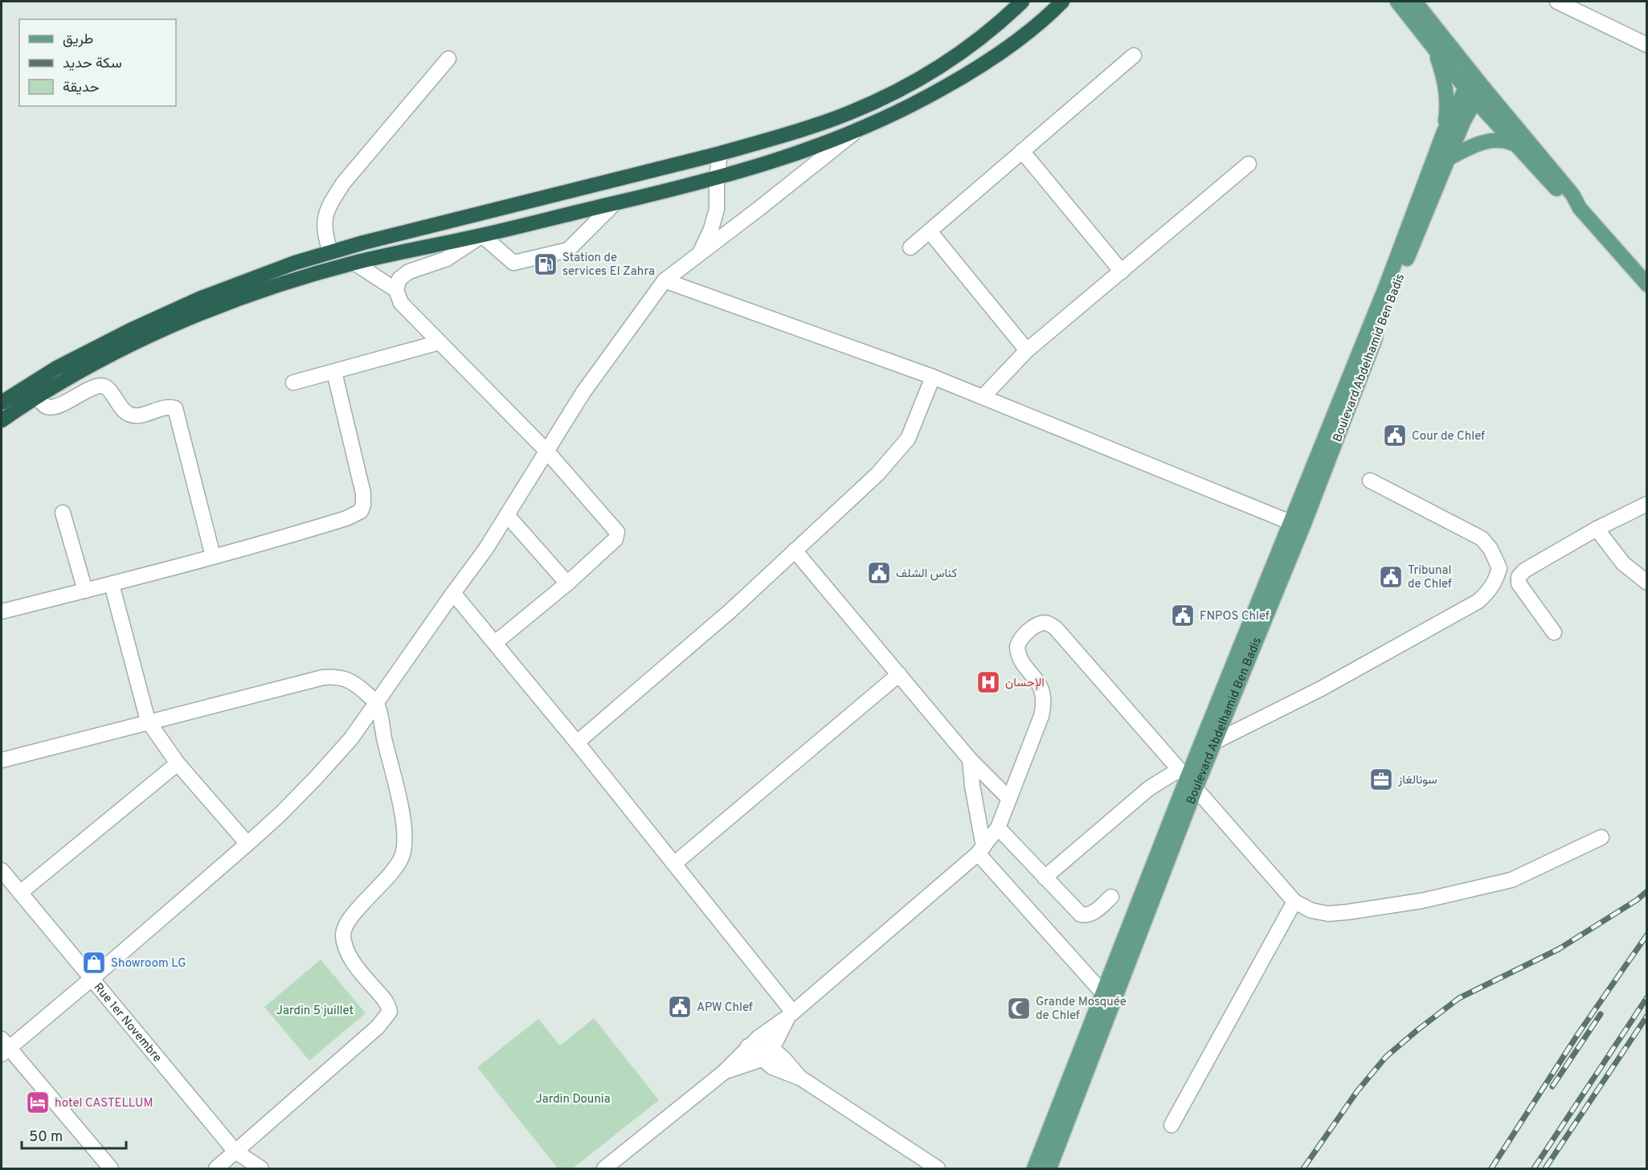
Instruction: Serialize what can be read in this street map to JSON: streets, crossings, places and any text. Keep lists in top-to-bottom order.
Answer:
{
  "streets": {
    "main road": ["Boulevard Abdelhamid Ben Badis"],
    "street": ["Rue 1er Novembre"]
  },
  "parks": ["Jardin 5 juillet", "Jardin Dounia"],
  "places": {
    "fuel station": ["Station de services El Zahra"],
    "public building": [
      "Cour de Chlef",
      "كناس الشلف",
      "Tribunal de Chlef",
      "FNPOS Chlef",
      "APW Chlef"
    ],
    "hospital": ["الإحسان"],
    "office": ["سونالغاز"],
    "shop": ["Showroom LG"],
    "mosque": ["Grande Mosquée de Chlef"],
    "hotel": ["hotel CASTELLUM"]
  },
  "legend": ["طريق", "سكة حديد", "حديقة"],
  "scale_bar": "50 m"
}
